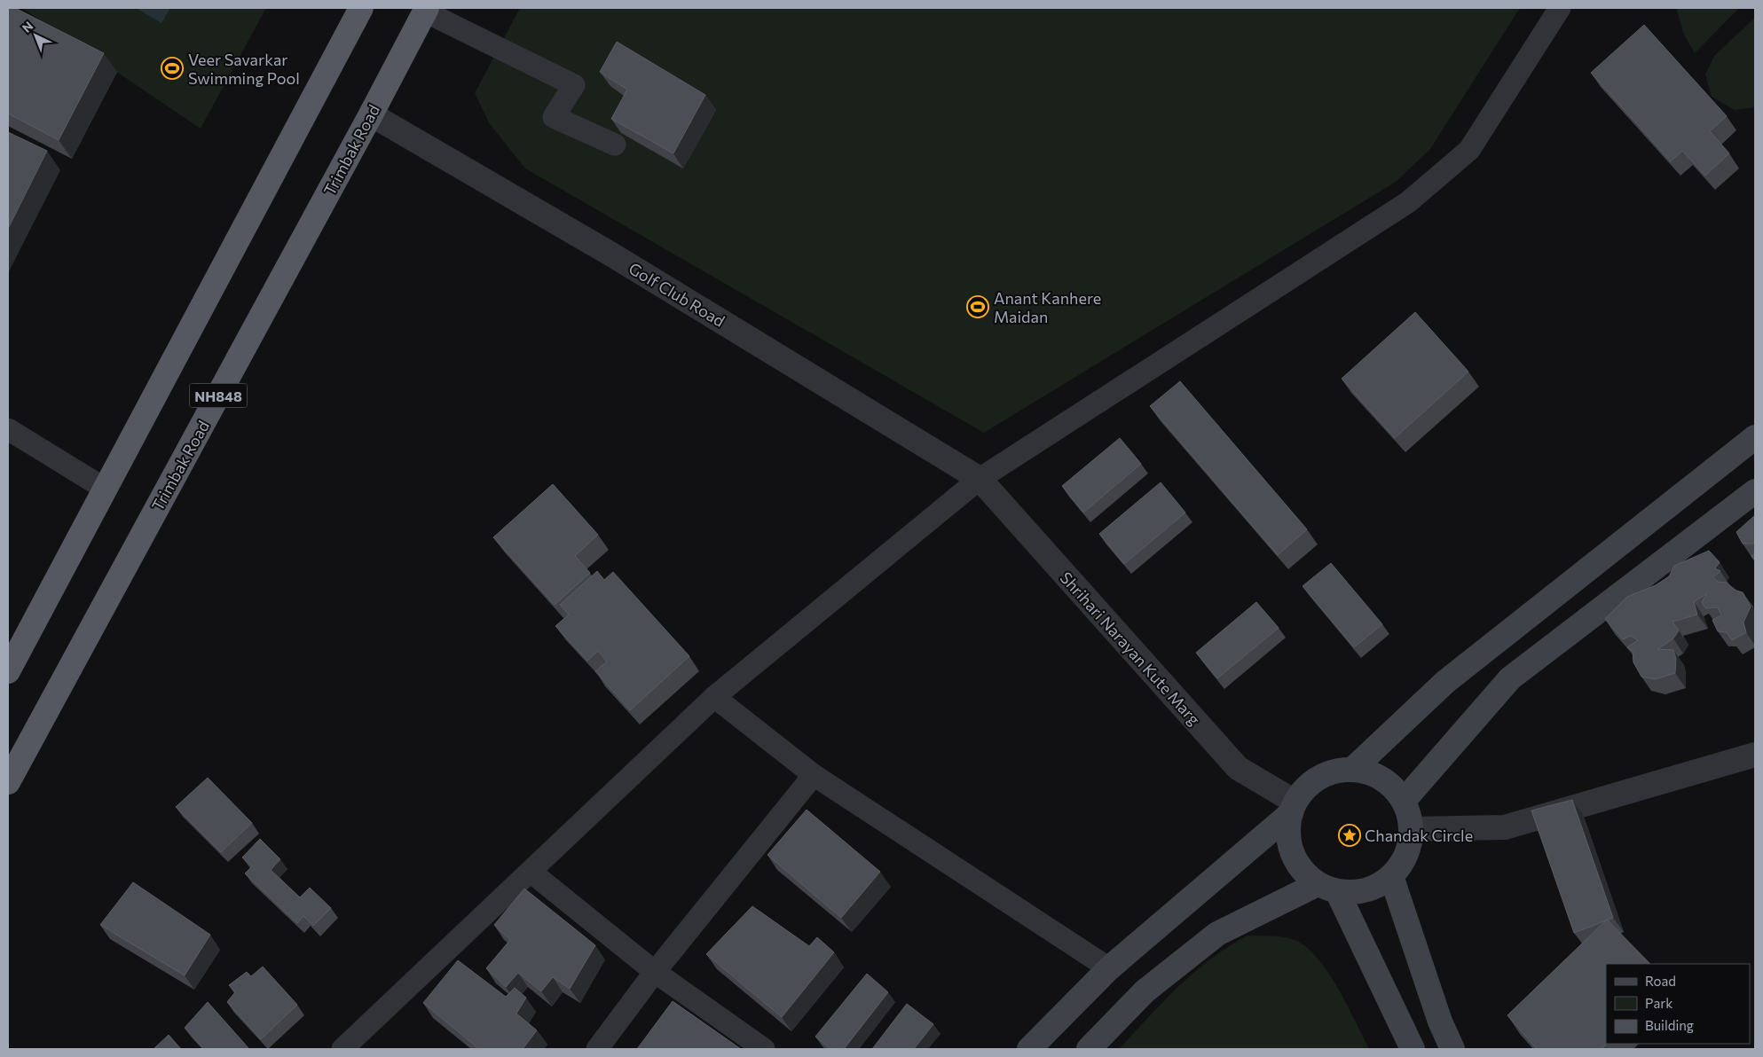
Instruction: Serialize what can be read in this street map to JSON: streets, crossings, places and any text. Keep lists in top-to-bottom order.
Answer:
{
  "streets": {
    "highway": ["Trimbak Road", "NH848"],
    "street": ["Golf Club Road", "Shrihari Narayan Kute Marg"]
  },
  "crossings": [
    ["Trimbak Road", "Golf Club Road"],
    ["Golf Club Road", "Shrihari Narayan Kute Marg"]
  ],
  "places": {
    "sports": ["Veer Savarkar Swimming Pool", "Anant Kanhere Maidan"],
    "place": ["Chandak Circle"]
  },
  "legend": ["Road", "Park", "Building"],
  "north": "top left"
}
